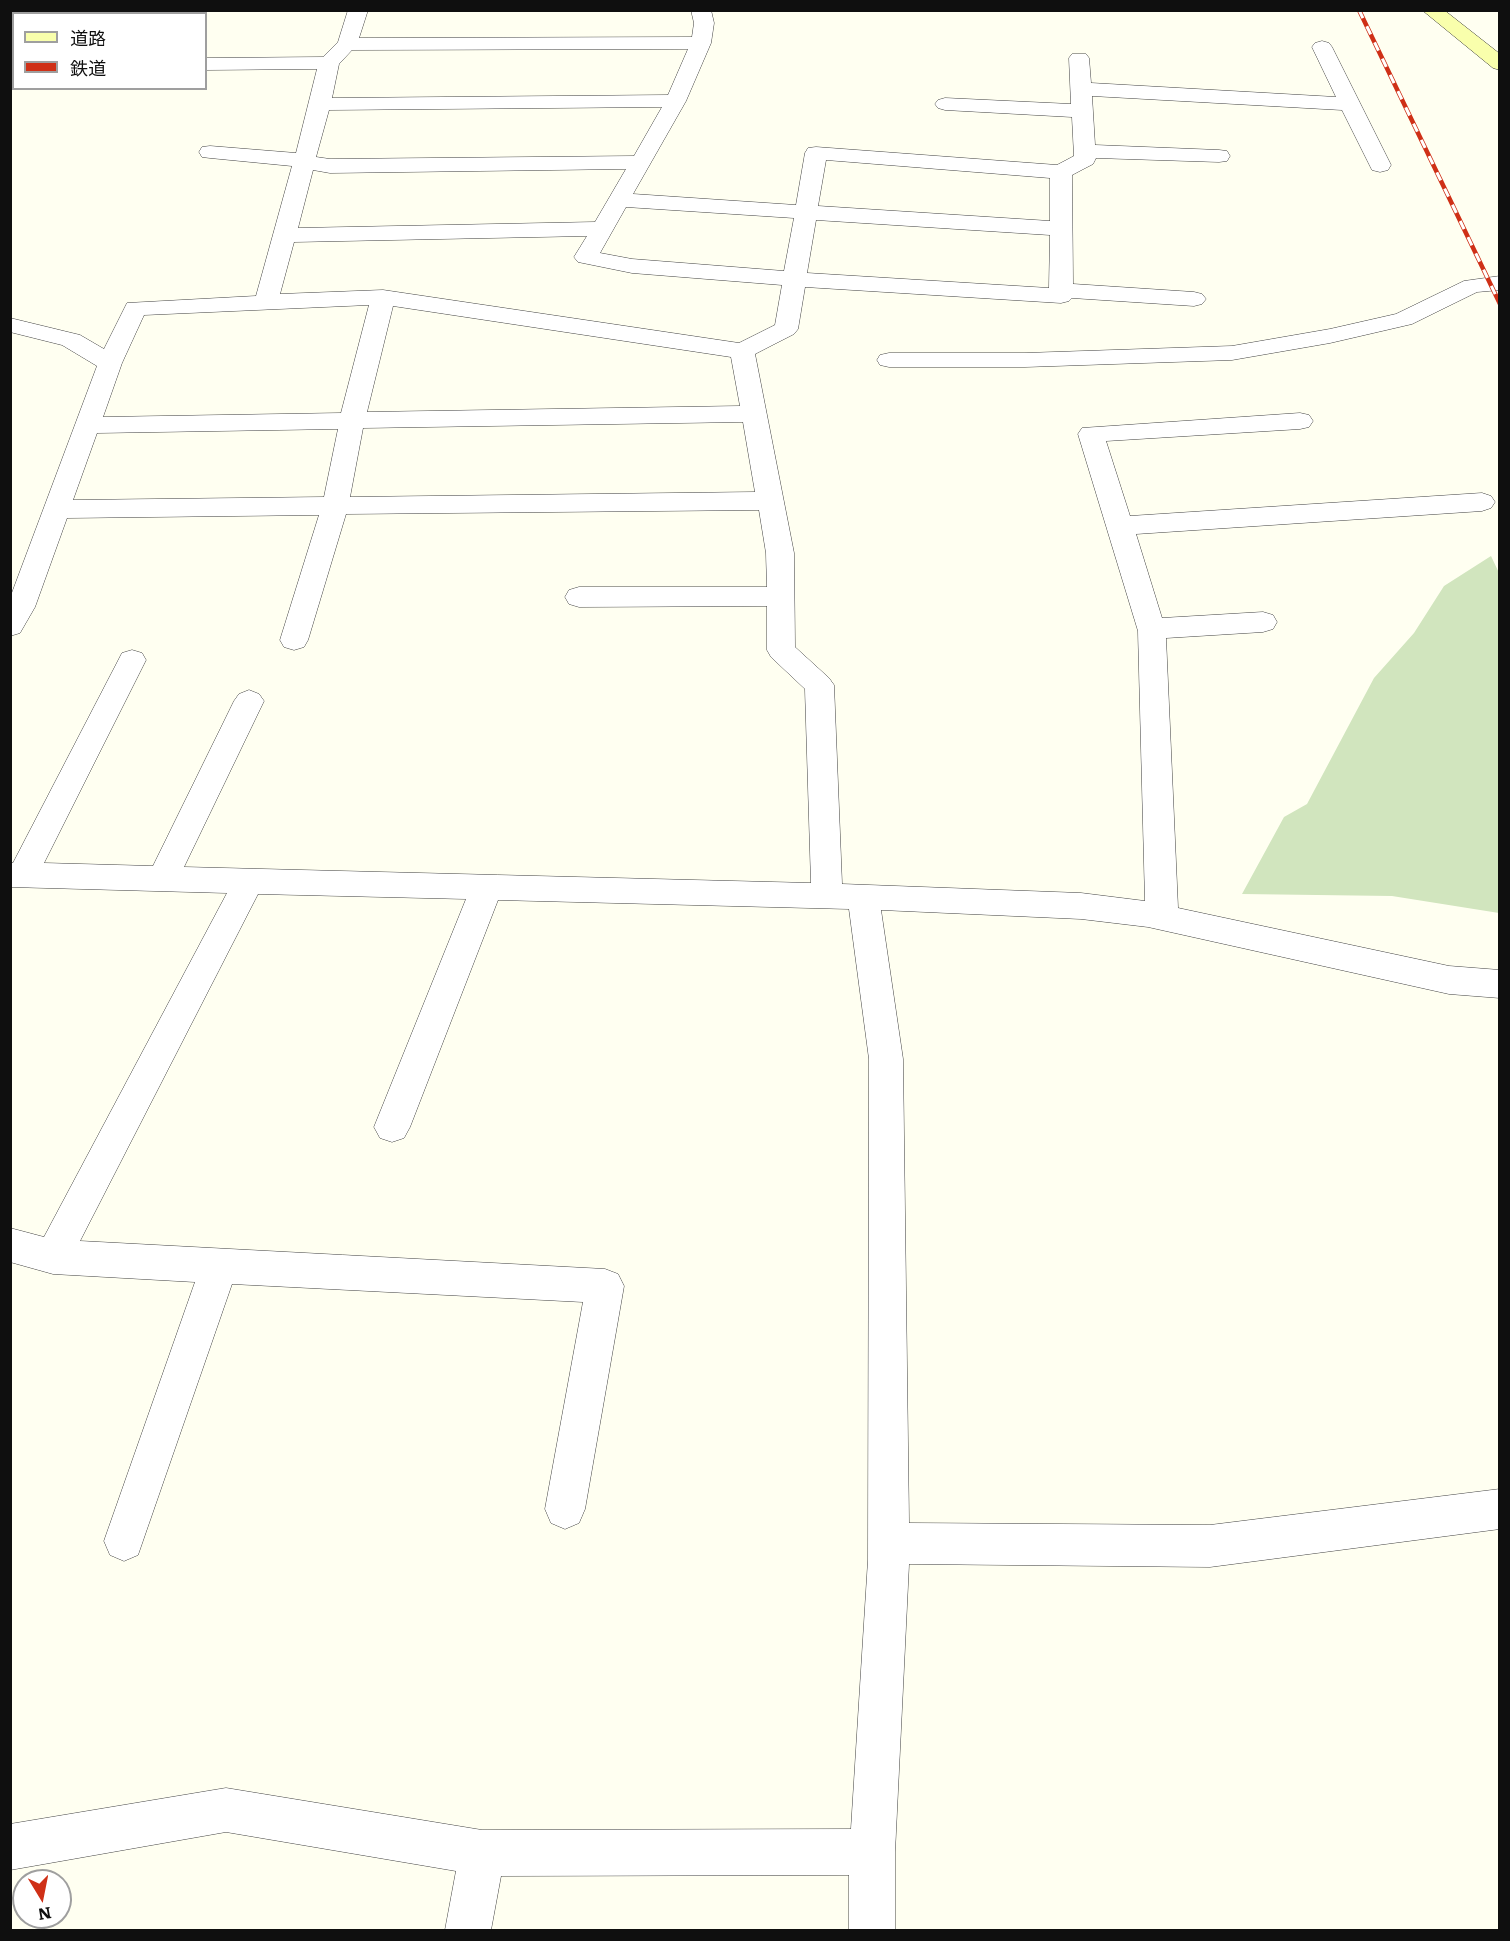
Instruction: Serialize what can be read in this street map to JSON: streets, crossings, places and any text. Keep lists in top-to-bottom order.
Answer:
{
  "legend": ["道路", "鉄道"],
  "north": "bottom"
}
